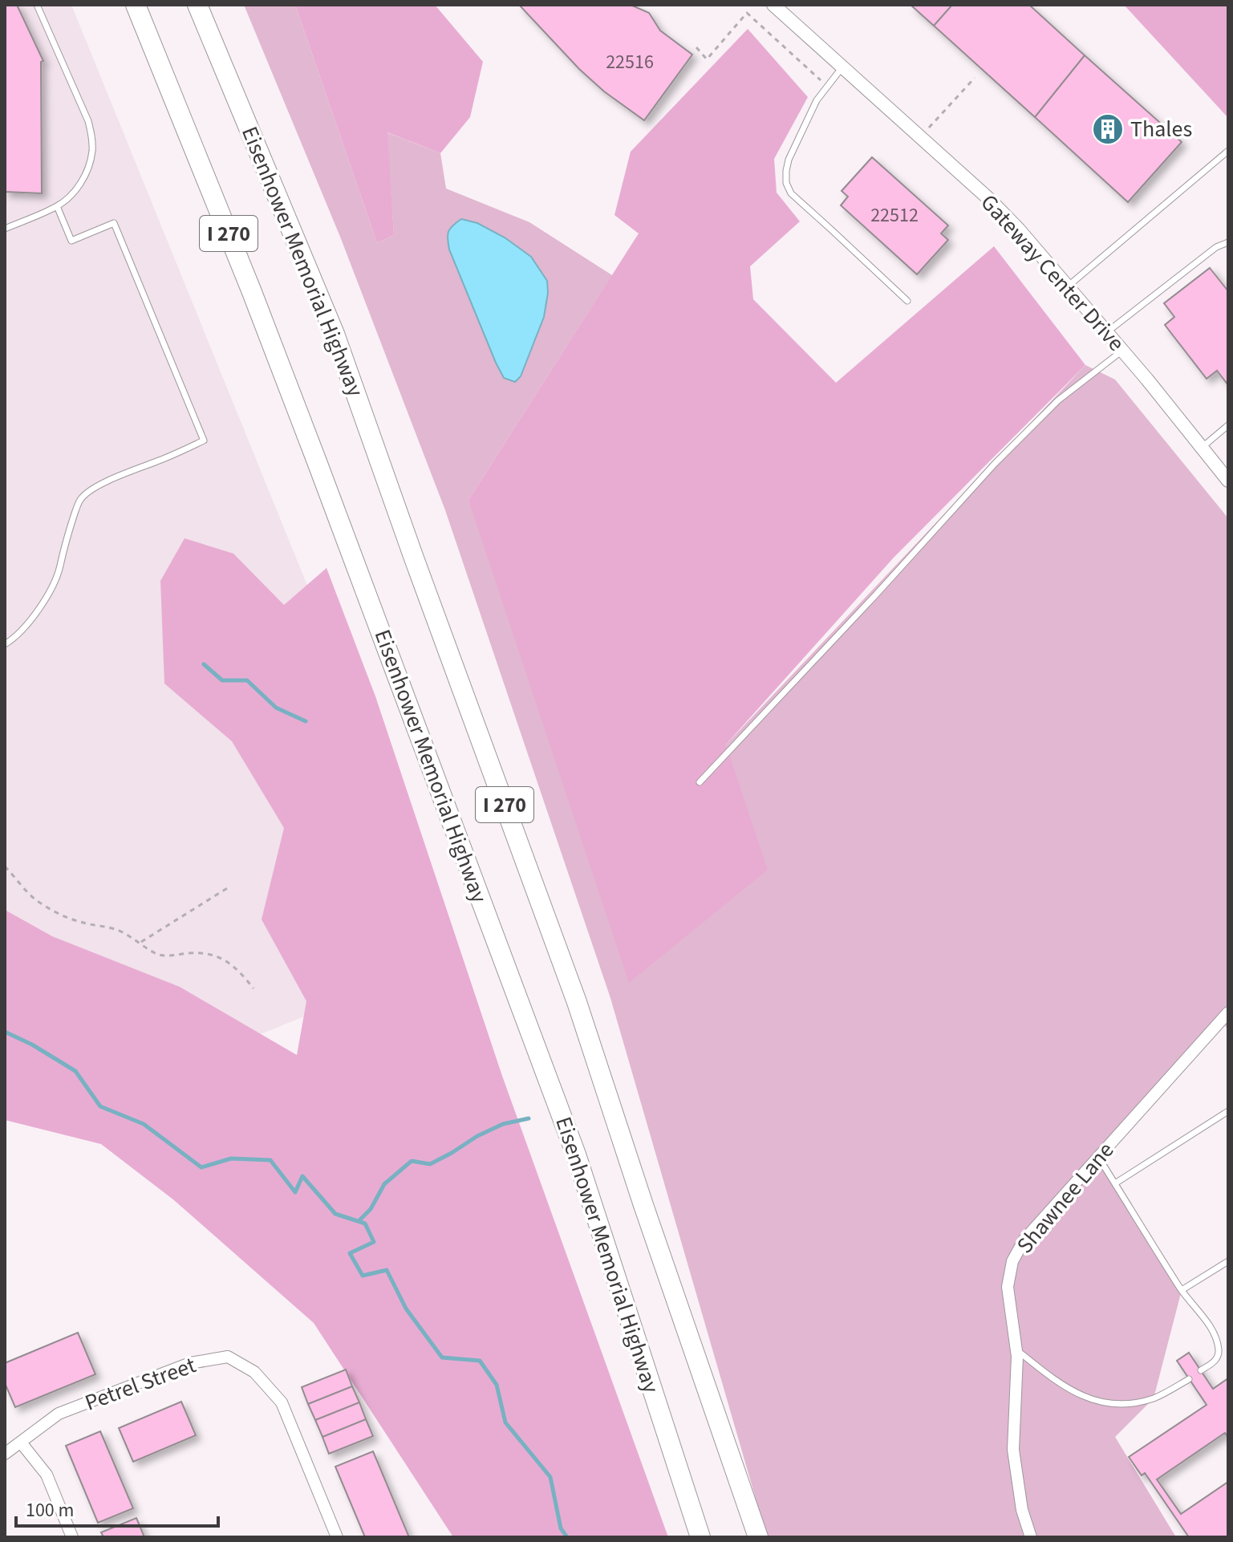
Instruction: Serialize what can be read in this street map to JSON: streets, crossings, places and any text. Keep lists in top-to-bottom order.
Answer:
{
  "streets": {
    "highway": ["I 270", "Eisenhower Memorial Highway"],
    "street": ["Gateway Center Drive", "Shawnee Lane", "Petrel Street"]
  },
  "places": {
    "building": ["Thales"]
  },
  "house_numbers": ["22516", "22512"],
  "scale_bar": "100 m"
}
